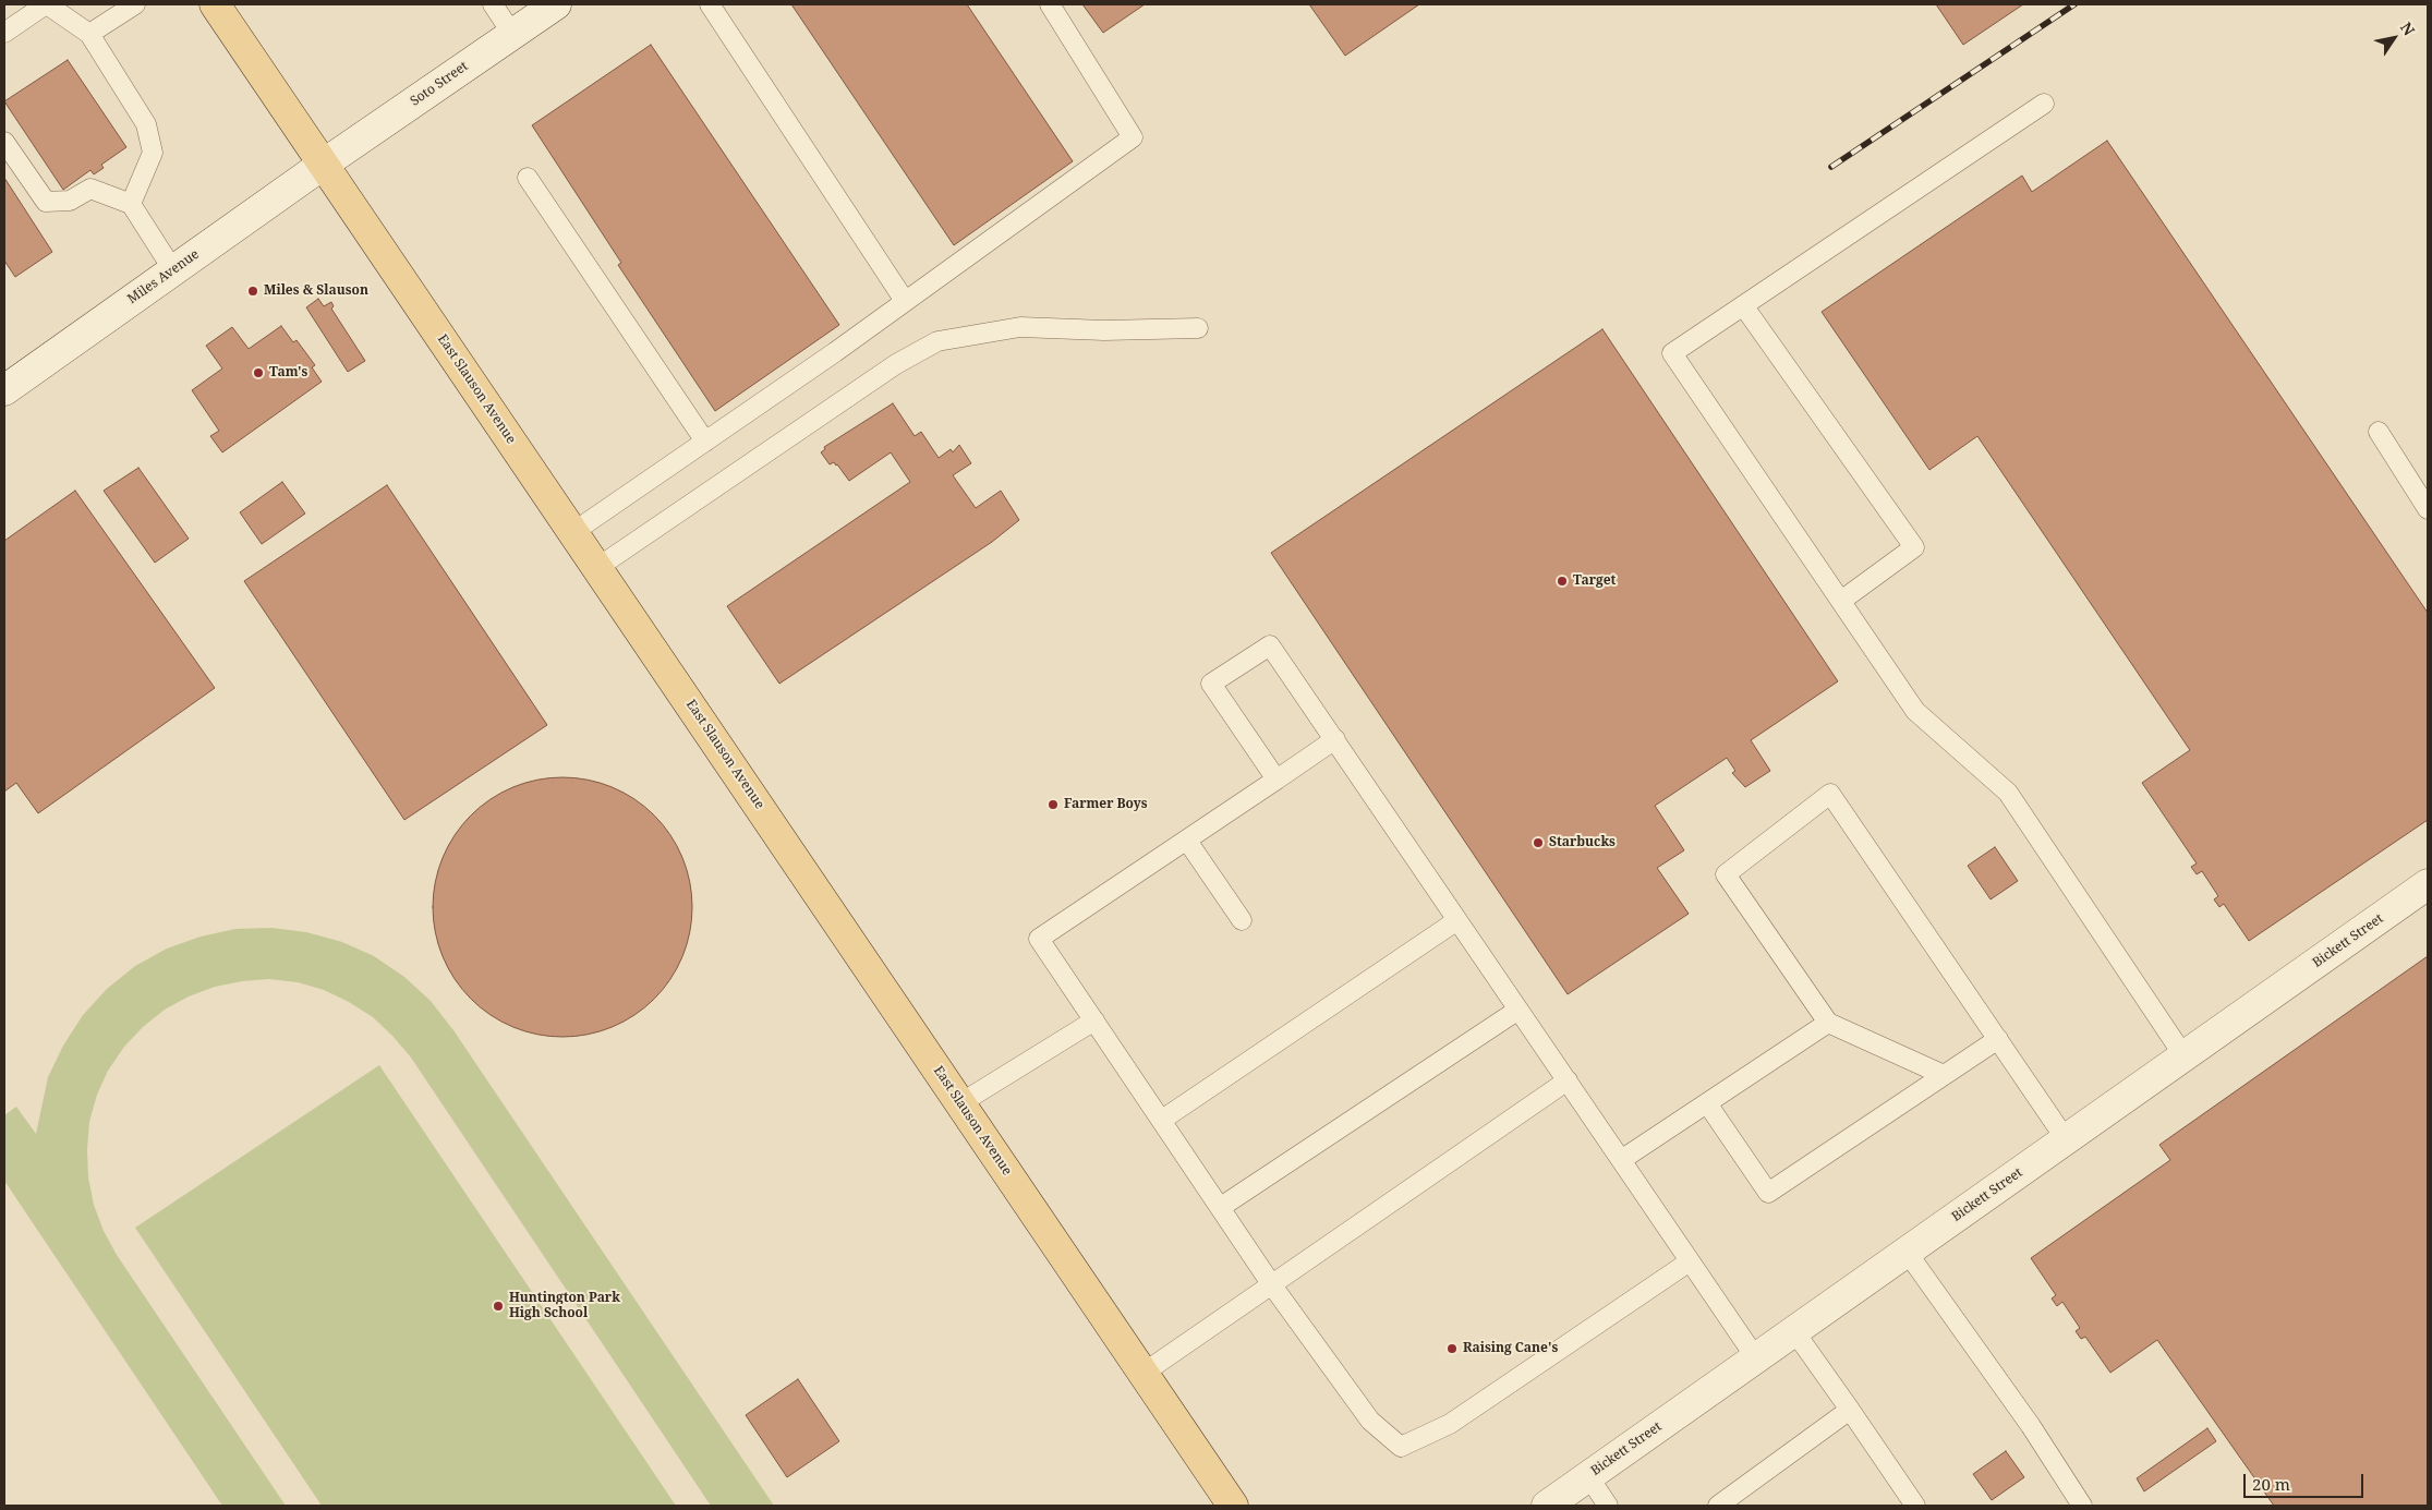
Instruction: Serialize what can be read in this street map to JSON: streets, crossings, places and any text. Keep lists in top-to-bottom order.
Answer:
{
  "streets": {
    "main road": ["East Slauson Avenue"],
    "street": ["Soto Street", "Miles Avenue", "Bickett Street"]
  },
  "crossings": [
    ["Soto Street", "Miles Avenue"],
    ["Soto Street", "East Slauson Avenue"],
    ["Miles Avenue", "East Slauson Avenue"]
  ],
  "places": [
    "Miles & Slauson",
    "Tam's",
    "Target",
    "Farmer Boys",
    "Starbucks",
    "Huntington Park High School",
    "Raising Cane's"
  ],
  "scale_bar": "20 m",
  "north": "top right"
}
